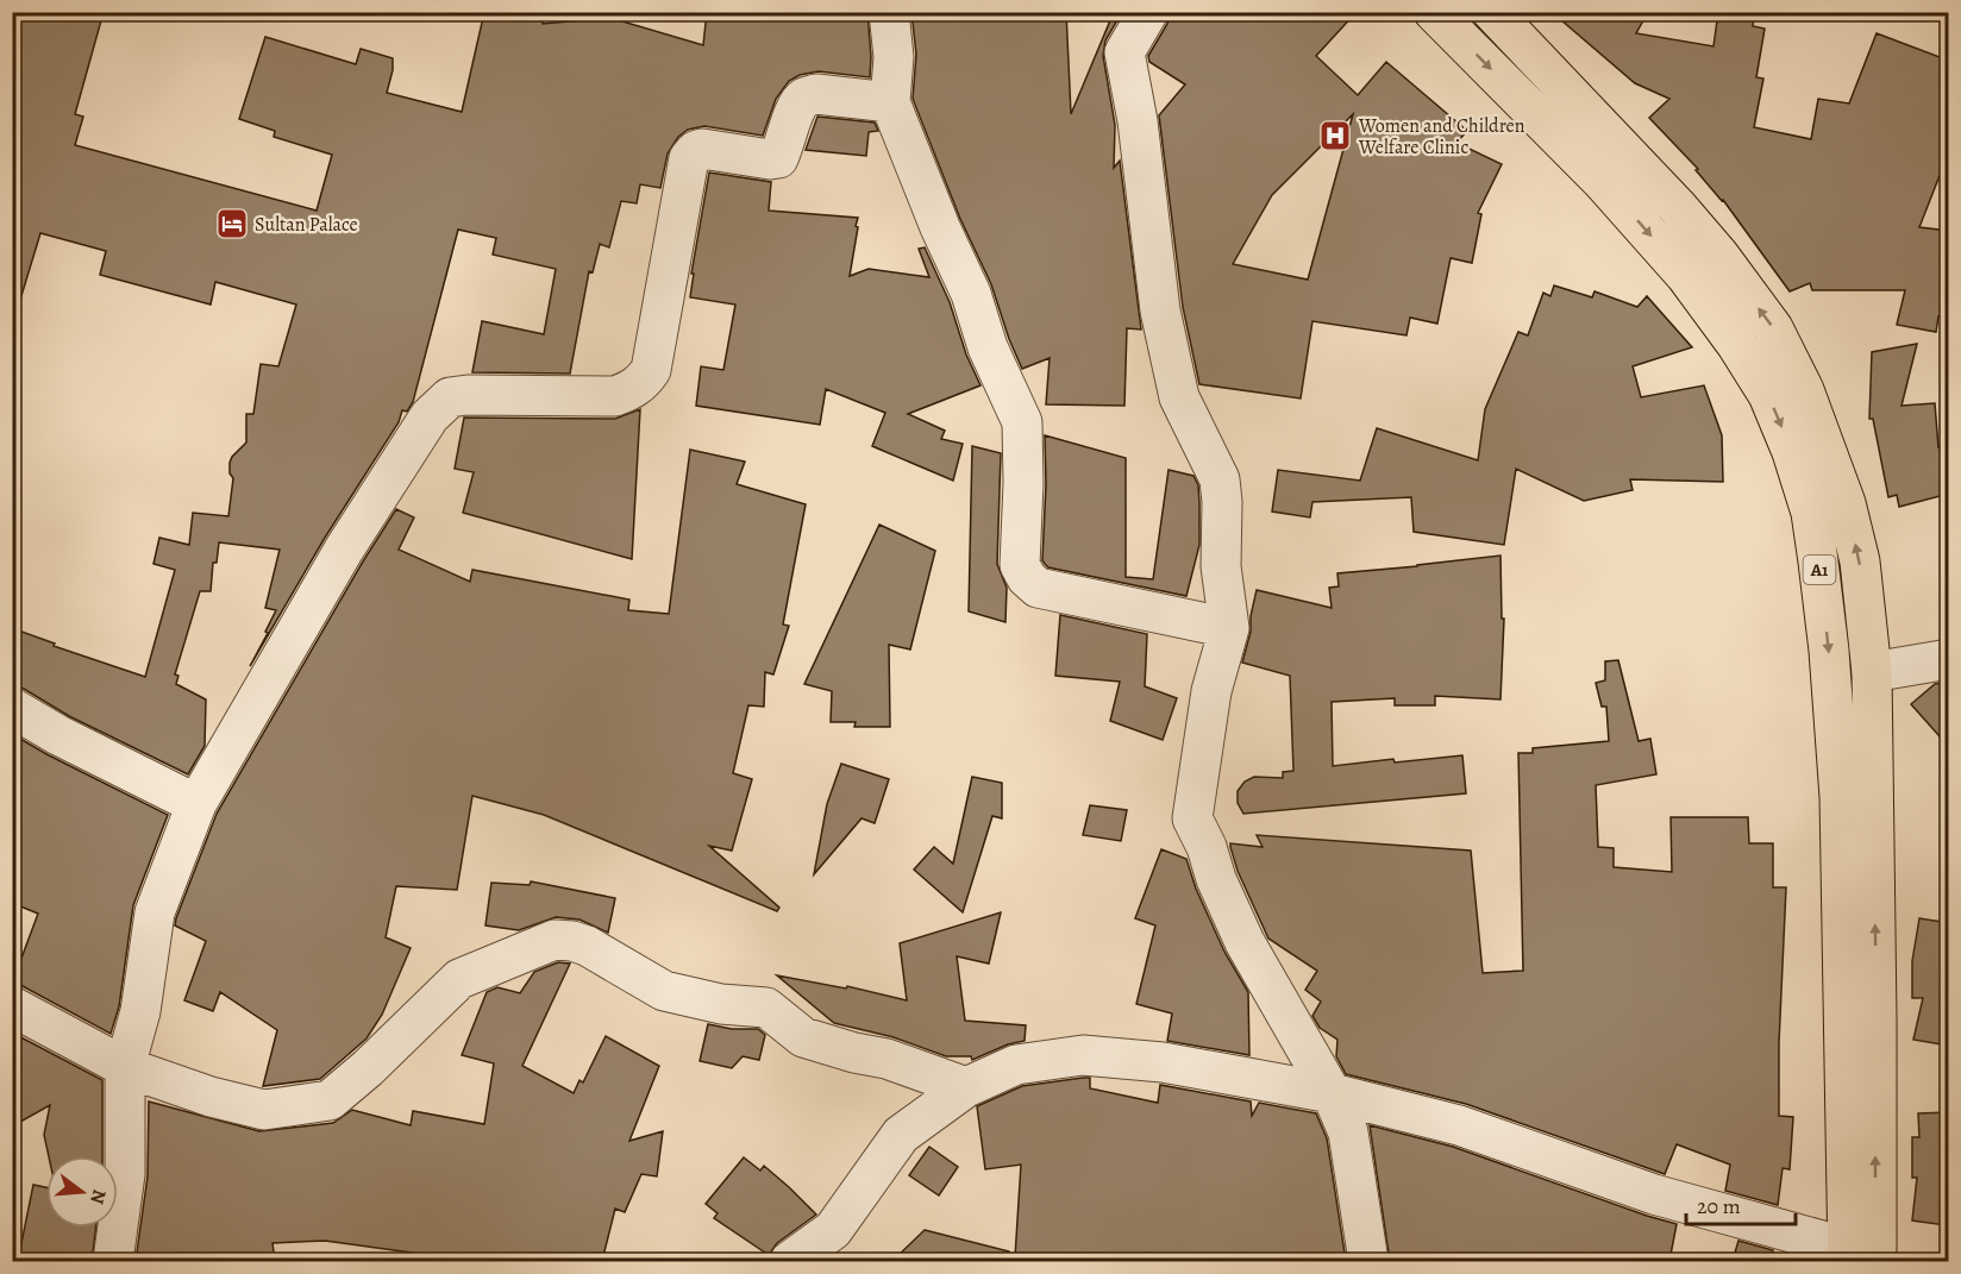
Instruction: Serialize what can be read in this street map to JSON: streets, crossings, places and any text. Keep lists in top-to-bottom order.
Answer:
{
  "streets": {
    "highway": ["A1"]
  },
  "places": {
    "hospital": ["Women and Children Welfare Clinic"],
    "hotel": ["Sultan Palace"]
  },
  "scale_bar": "20 m",
  "north": "right"
}
